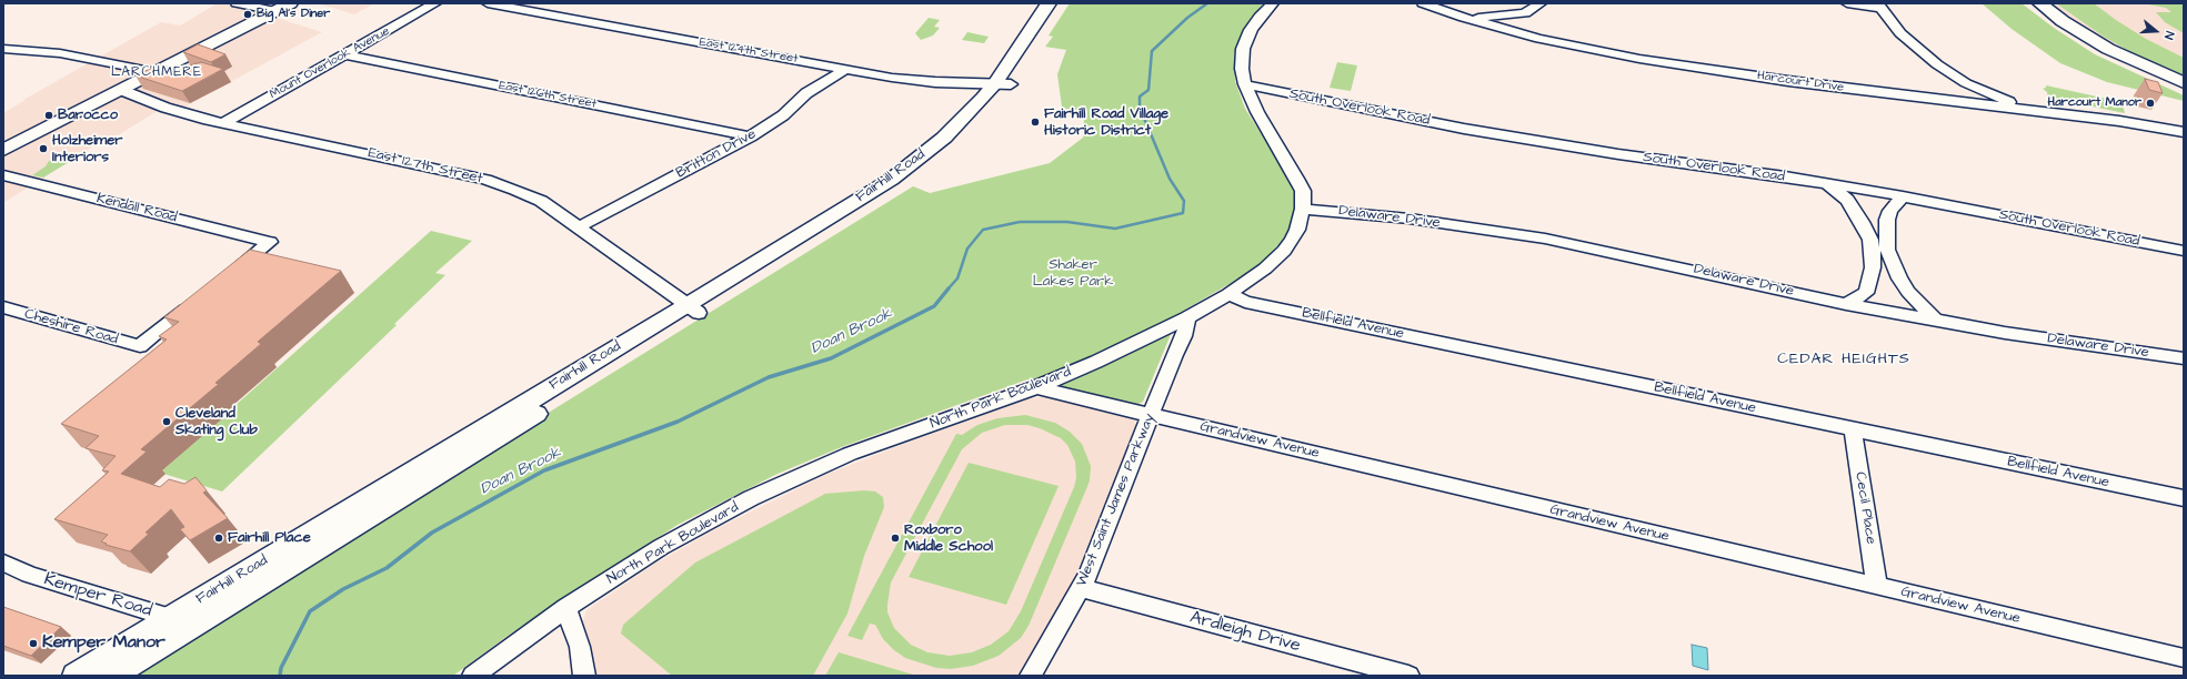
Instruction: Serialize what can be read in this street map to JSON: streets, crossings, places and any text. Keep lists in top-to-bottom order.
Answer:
{
  "streets": {
    "main road": ["Fairhill Road"],
    "street": [
      "East 124th Street",
      "Mount Overlook Avenue",
      "Harcourt Drive",
      "East 126th Street",
      "South Overlook Road",
      "Britton Drive",
      "East 127th Street",
      "Kendall Road",
      "Delaware Drive",
      "Bellfield Avenue",
      "Cheshire Road",
      "North Park Boulevard",
      "Grandview Avenue",
      "West Saint James Parkway",
      "Cecil Place",
      "Kemper Road",
      "Ardleigh Drive"
    ]
  },
  "crossings": [
    ["East 124th Street", "Britton Drive"],
    ["East 124th Street", "Fairhill Road"],
    ["Mount Overlook Avenue", "East 126th Street"],
    ["Mount Overlook Avenue", "East 127th Street"],
    ["East 126th Street", "Britton Drive"],
    ["South Overlook Road", "North Park Boulevard"],
    ["Britton Drive", "East 127th Street"],
    ["East 127th Street", "Fairhill Road"],
    ["Fairhill Road", "Kemper Road"],
    ["Delaware Drive", "North Park Boulevard"],
    ["Bellfield Avenue", "North Park Boulevard"],
    ["Bellfield Avenue", "Cecil Place"],
    ["North Park Boulevard", "Grandview Avenue"],
    ["North Park Boulevard", "West Saint James Parkway"],
    ["Grandview Avenue", "West Saint James Parkway"],
    ["Grandview Avenue", "Cecil Place"],
    ["West Saint James Parkway", "Ardleigh Drive"]
  ],
  "districts": ["LARCHMERE", "CEDAR HEIGHTS"],
  "water": ["Doan Brook"],
  "parks": ["Shaker Lakes Park"],
  "places": [
    "Big Al's Diner",
    "Harcourt Manor",
    "Barocco",
    "Fairhill Road Village Historic District",
    "Holzheimer Interiors",
    "Cleveland Skating Club",
    "Fairhill Place",
    "Roxboro Middle School",
    "Kemper Manor"
  ],
  "north": "right"
}
